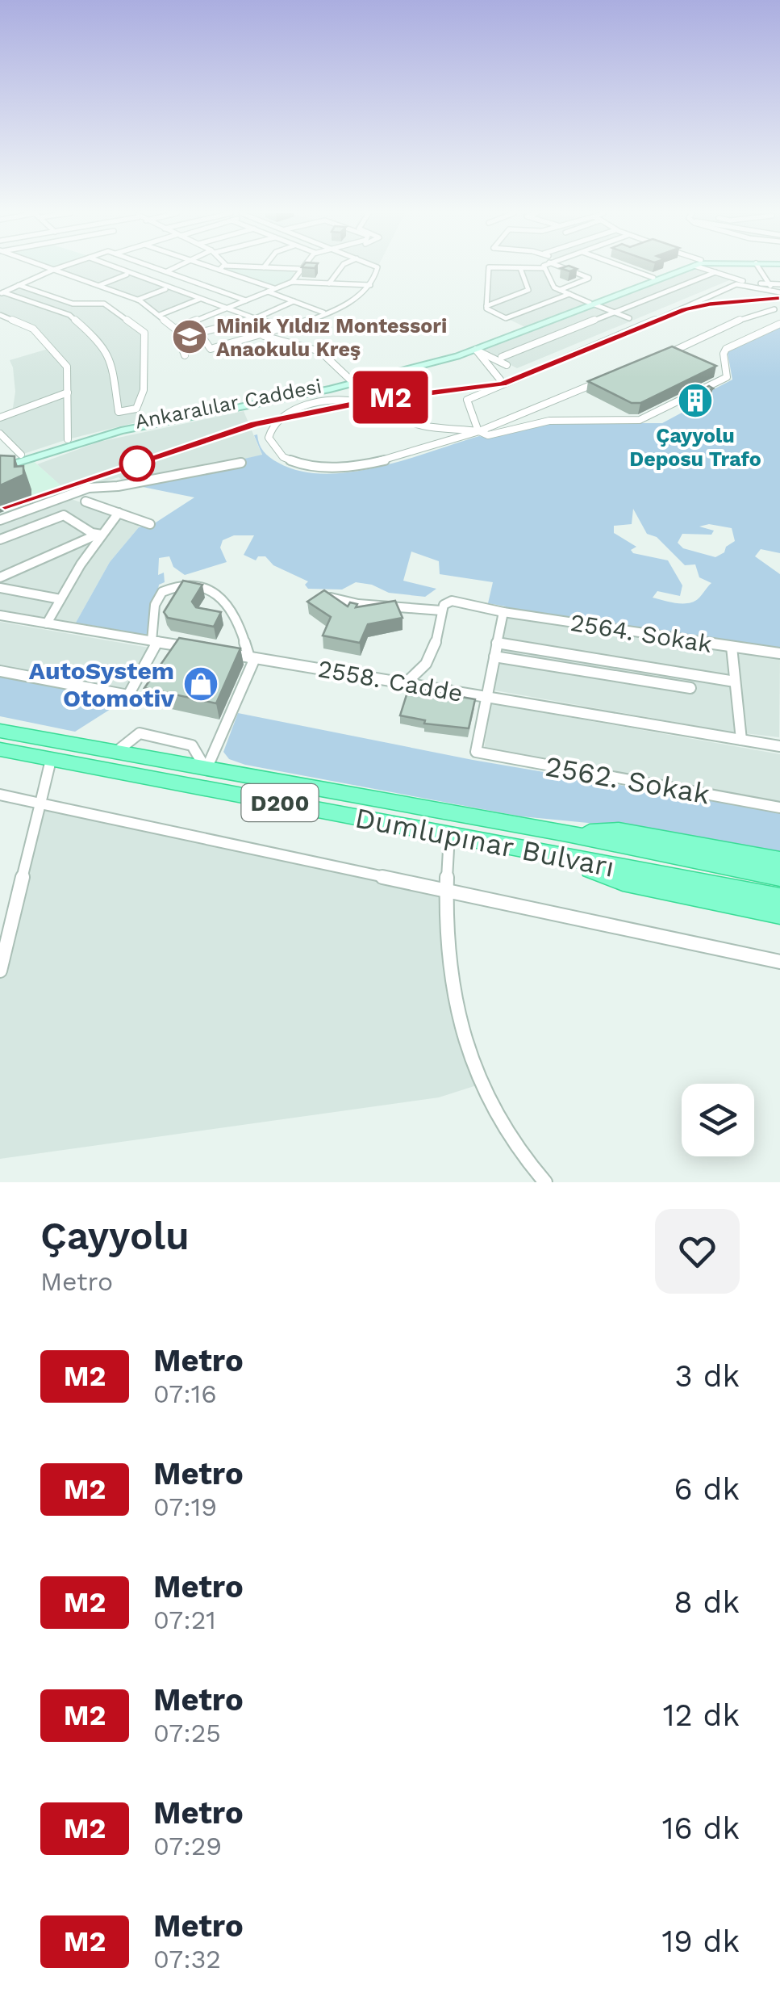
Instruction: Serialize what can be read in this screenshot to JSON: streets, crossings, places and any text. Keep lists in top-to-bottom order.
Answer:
{
  "streets": {
    "highway": ["D200", "Dumlupınar Bulvarı"],
    "main road": ["Ankaralılar Caddesi"],
    "street": ["2564. Sokak", "2558. Cadde", "2562. Sokak"]
  },
  "crossings": [
    ["2558. Cadde", "2562. Sokak"]
  ],
  "places": {
    "school or university": ["Minik Yıldız Montessori Anaokulu Kreş"],
    "building": ["Çayyolu Deposu Trafo"],
    "shop": ["AutoSystem Otomotiv"]
  },
  "lines": ["metro line M2"],
  "page": {
    "on_map": "M2",
    "heading": ["Çayyolu", "Metro"],
    "list": [
      {
        "mark": "M2",
        "name": "Metro",
        "note": "07:16",
        "value": "3 dk"
      },
      {
        "mark": "M2",
        "name": "Metro",
        "note": "07:19",
        "value": "6 dk"
      },
      {
        "mark": "M2",
        "name": "Metro",
        "note": "07:21",
        "value": "8 dk"
      },
      {
        "mark": "M2",
        "name": "Metro",
        "note": "07:25",
        "value": "12 dk"
      },
      {
        "mark": "M2",
        "name": "Metro",
        "note": "07:29",
        "value": "16 dk"
      },
      {
        "mark": "M2",
        "name": "Metro",
        "note": "07:32",
        "value": "19 dk"
      }
    ]
  }
}
